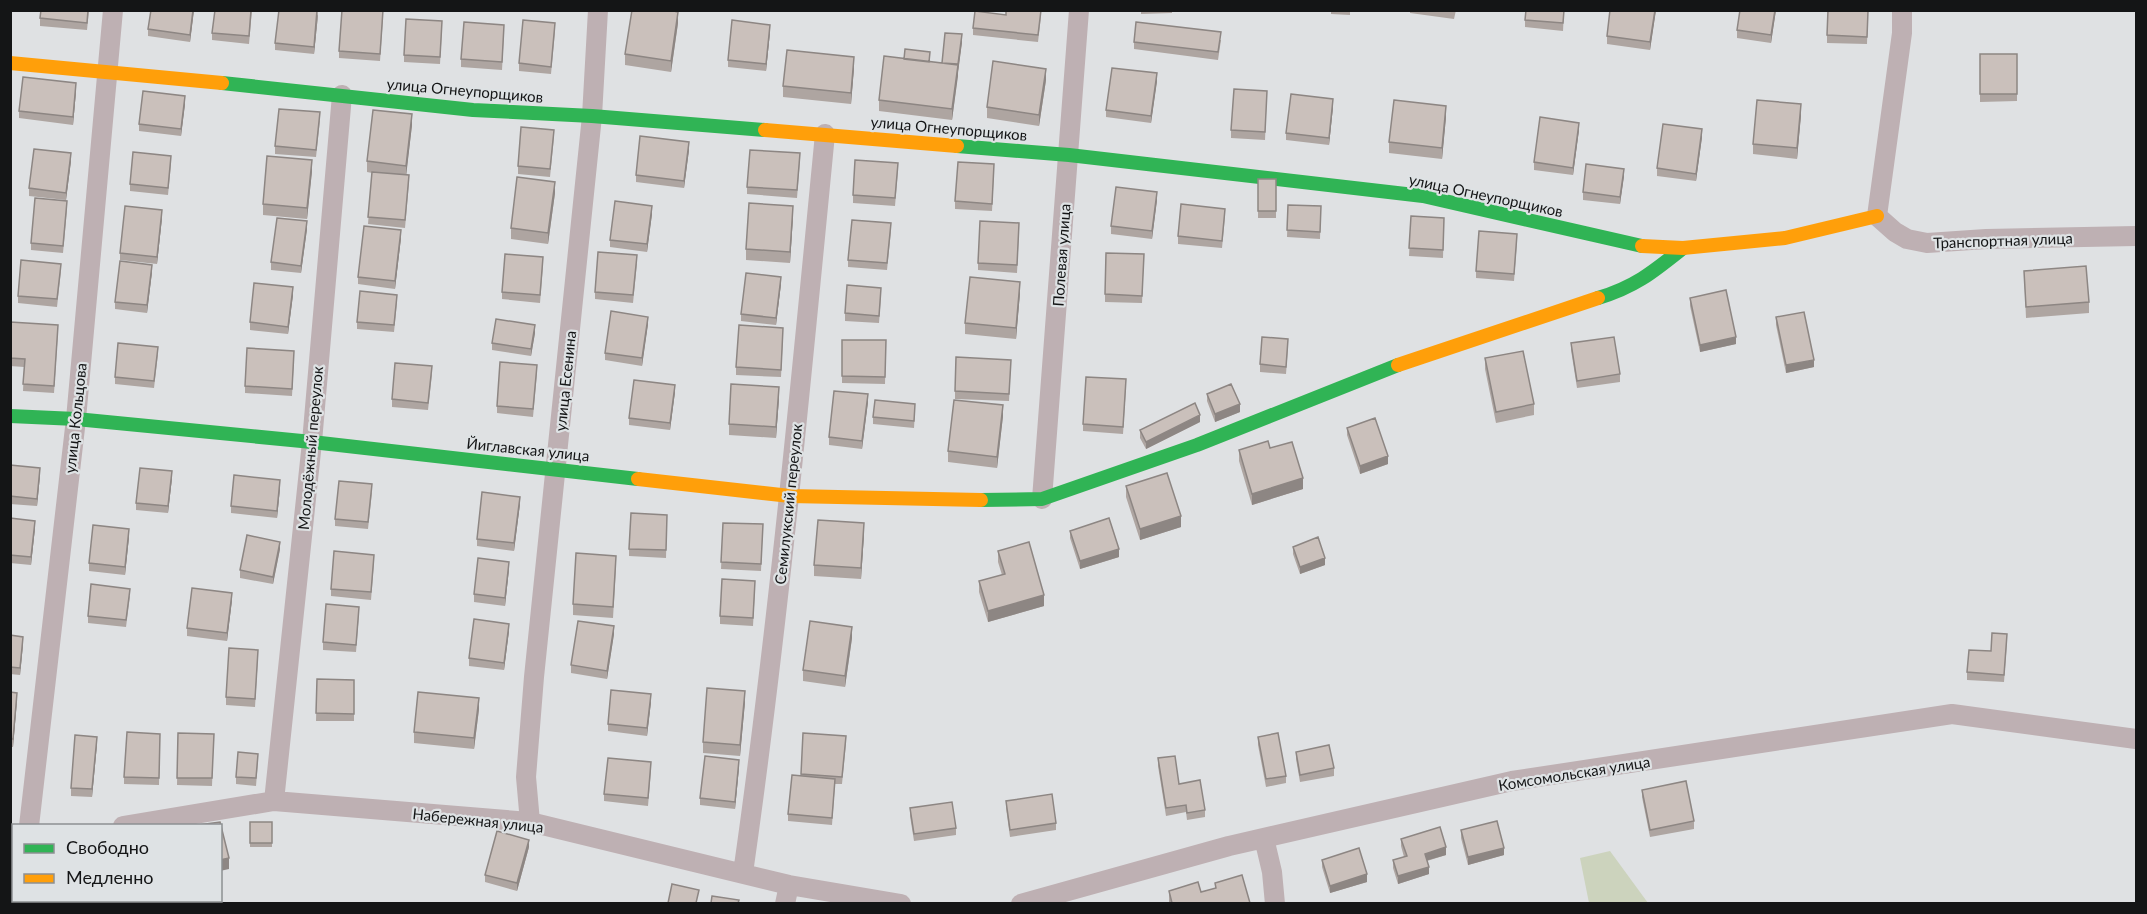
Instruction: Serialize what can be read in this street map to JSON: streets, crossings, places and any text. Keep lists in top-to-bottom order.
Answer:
{
  "streets": {
    "street": [
      "улица Огнеупорщиков",
      "Транспортная улица",
      "Полевая улица",
      "улица Есенина",
      "улица Кольцова",
      "Молодёжный переулок",
      "Йиглавская улица",
      "Семилукский переулок",
      "Комсомольская улица",
      "Набережная улица"
    ]
  },
  "crossings": [
    ["улица Огнеупорщиков", "Транспортная улица"],
    ["улица Огнеупорщиков", "Полевая улица"],
    ["улица Огнеупорщиков", "улица Есенина"],
    ["улица Огнеупорщиков", "улица Кольцова"],
    ["улица Огнеупорщиков", "Молодёжный переулок"],
    ["улица Огнеупорщиков", "Йиглавская улица"],
    ["улица Огнеупорщиков", "Семилукский переулок"],
    ["Полевая улица", "Йиглавская улица"],
    ["улица Есенина", "Йиглавская улица"],
    ["улица Есенина", "Набережная улица"],
    ["улица Кольцова", "Йиглавская улица"],
    ["Молодёжный переулок", "Йиглавская улица"],
    ["Молодёжный переулок", "Набережная улица"],
    ["Йиглавская улица", "Семилукский переулок"],
    ["Семилукский переулок", "Набережная улица"]
  ],
  "legend": ["Свободно", "Медленно"]
}
